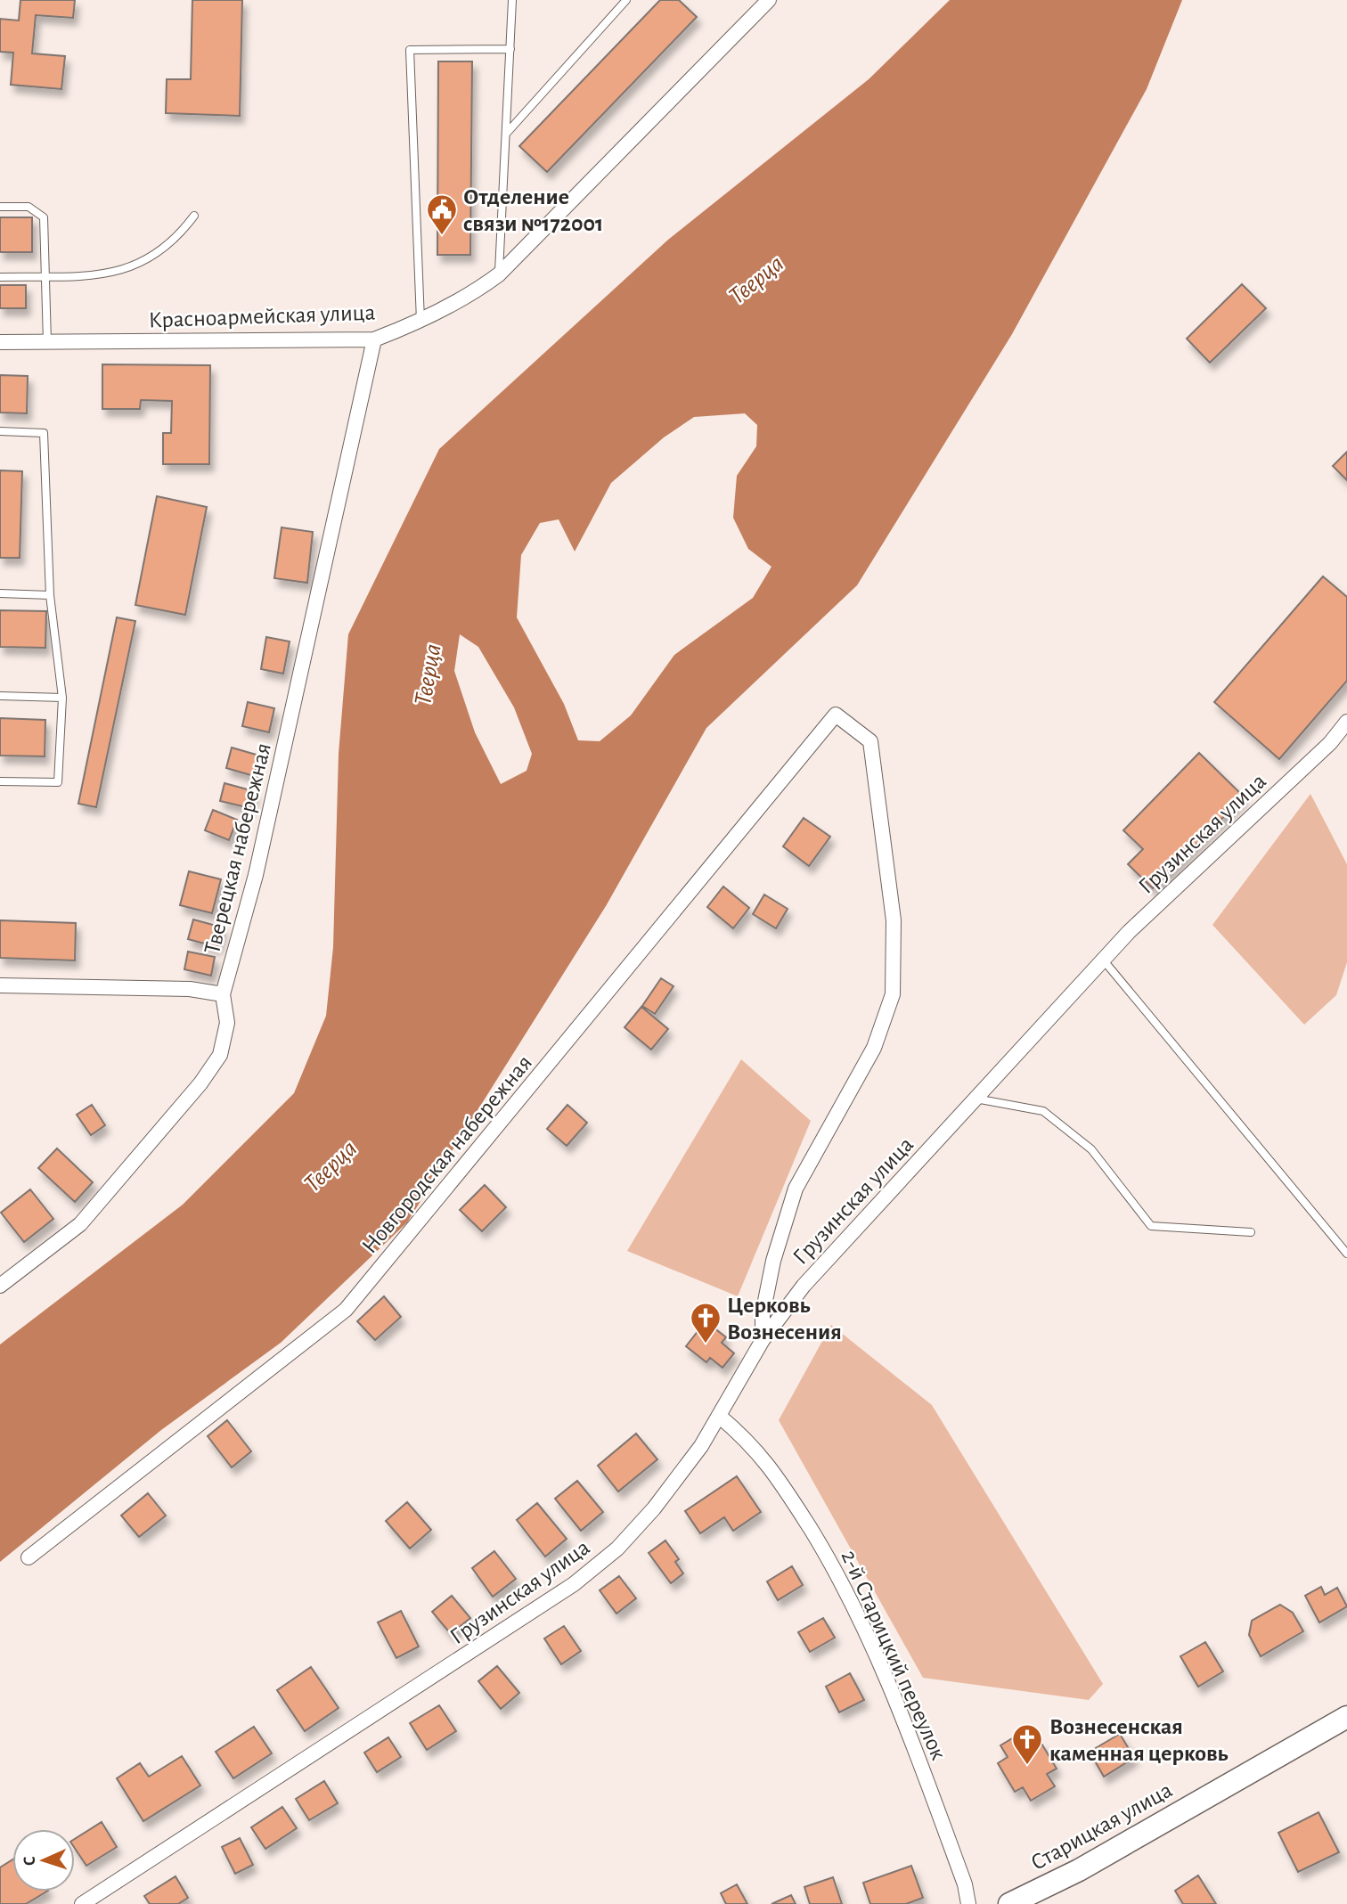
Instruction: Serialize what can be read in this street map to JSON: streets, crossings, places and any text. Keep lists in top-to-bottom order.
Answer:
{
  "streets": {
    "main road": ["Старицкая улица"],
    "street": [
      "Красноармейская улица",
      "Грузинская улица",
      "Тверецкая набережная",
      "Новгородская набережная",
      "2-й Старицкий переулок"
    ]
  },
  "crossings": [
    ["Красноармейская улица", "Тверецкая набережная"],
    ["Грузинская улица", "Новгородская набережная"],
    ["Грузинская улица", "2-й Старицкий переулок"]
  ],
  "water": ["Тверца"],
  "places": {
    "public building": ["Отделение связи №172001"],
    "church": ["Церковь Вознесения", "Вознесенская каменная церковь"]
  },
  "north": "left"
}
